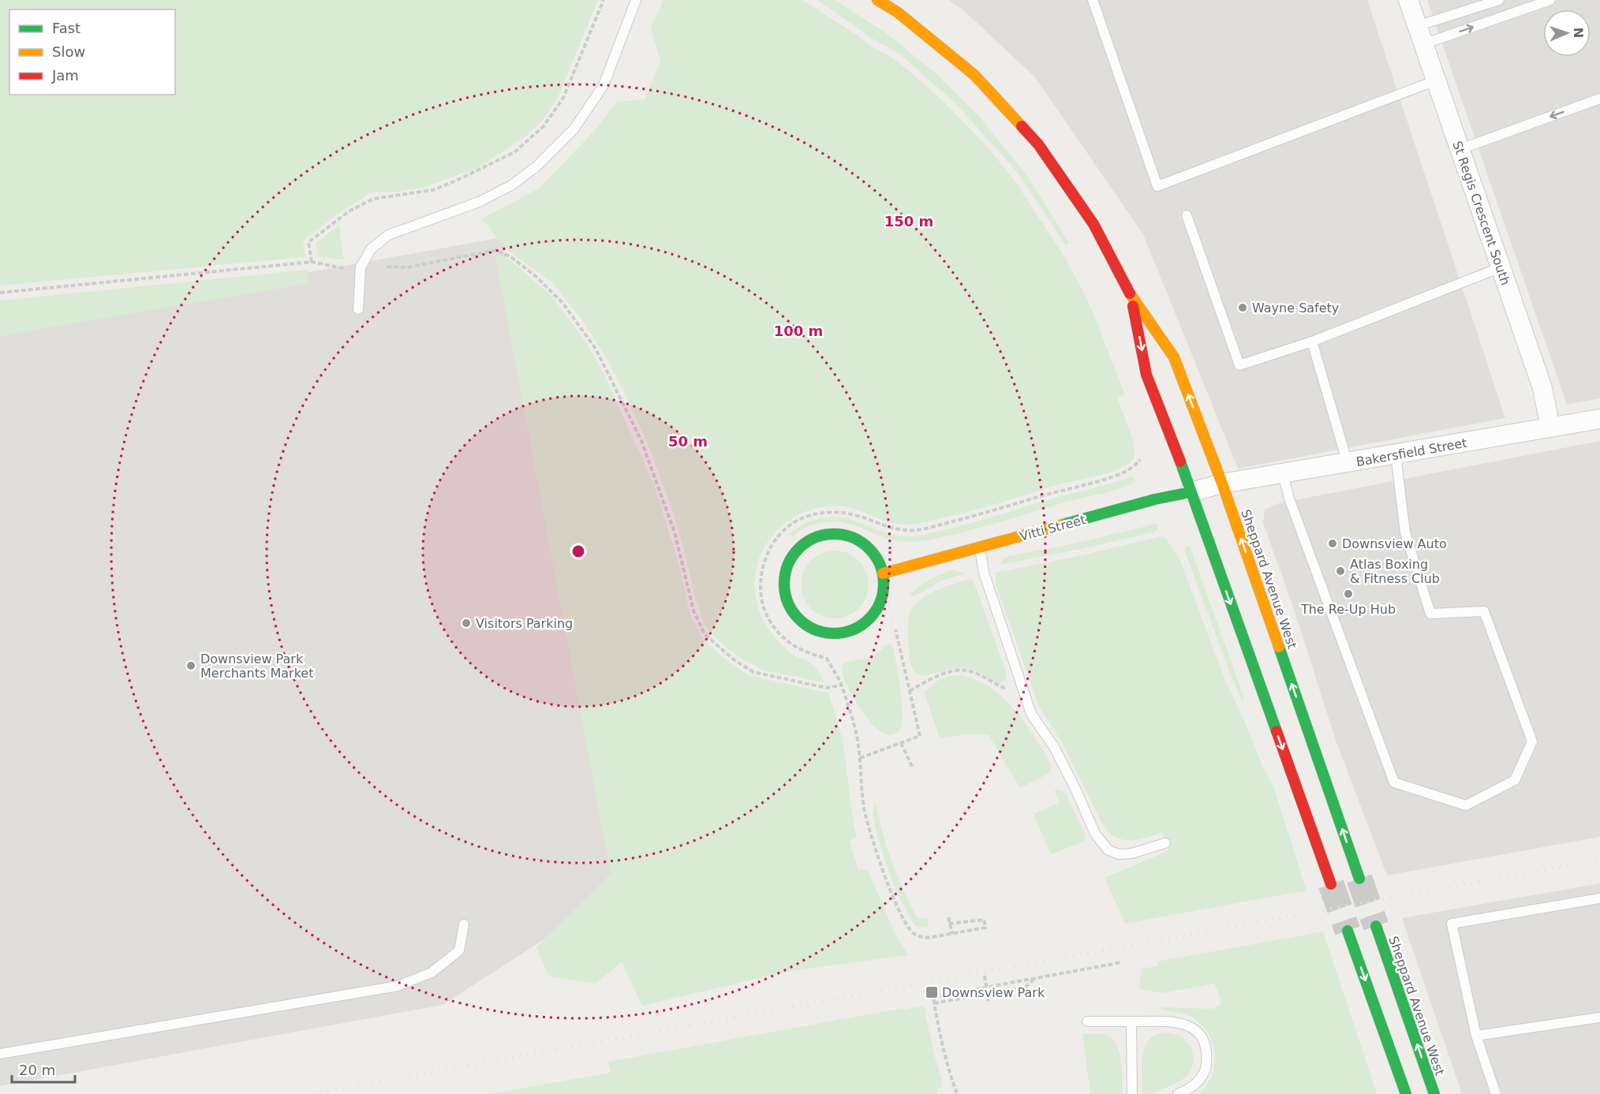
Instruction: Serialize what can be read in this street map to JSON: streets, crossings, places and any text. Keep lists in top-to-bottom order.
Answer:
{
  "streets": {
    "main road": ["Vitti Street", "Sheppard Avenue West"],
    "street": ["St Regis Crescent South", "Bakersfield Street"]
  },
  "crossings": [
    ["St Regis Crescent South", "Bakersfield Street"],
    ["Bakersfield Street", "Vitti Street"],
    ["Bakersfield Street", "Sheppard Avenue West"],
    ["Vitti Street", "Sheppard Avenue West"]
  ],
  "places": {
    "other": [
      "Wayne Safety",
      "Downsview Auto",
      "Atlas Boxing & Fitness Club",
      "The Re-Up Hub",
      "Visitors Parking",
      "Downsview Park Merchants Market"
    ],
    "transit": ["Downsview Park"]
  },
  "legend": ["Fast", "Slow", "Jam"],
  "scale_bar": "20 m",
  "north": "right",
  "rings": ["150 m", "100 m", "50 m"]
}
